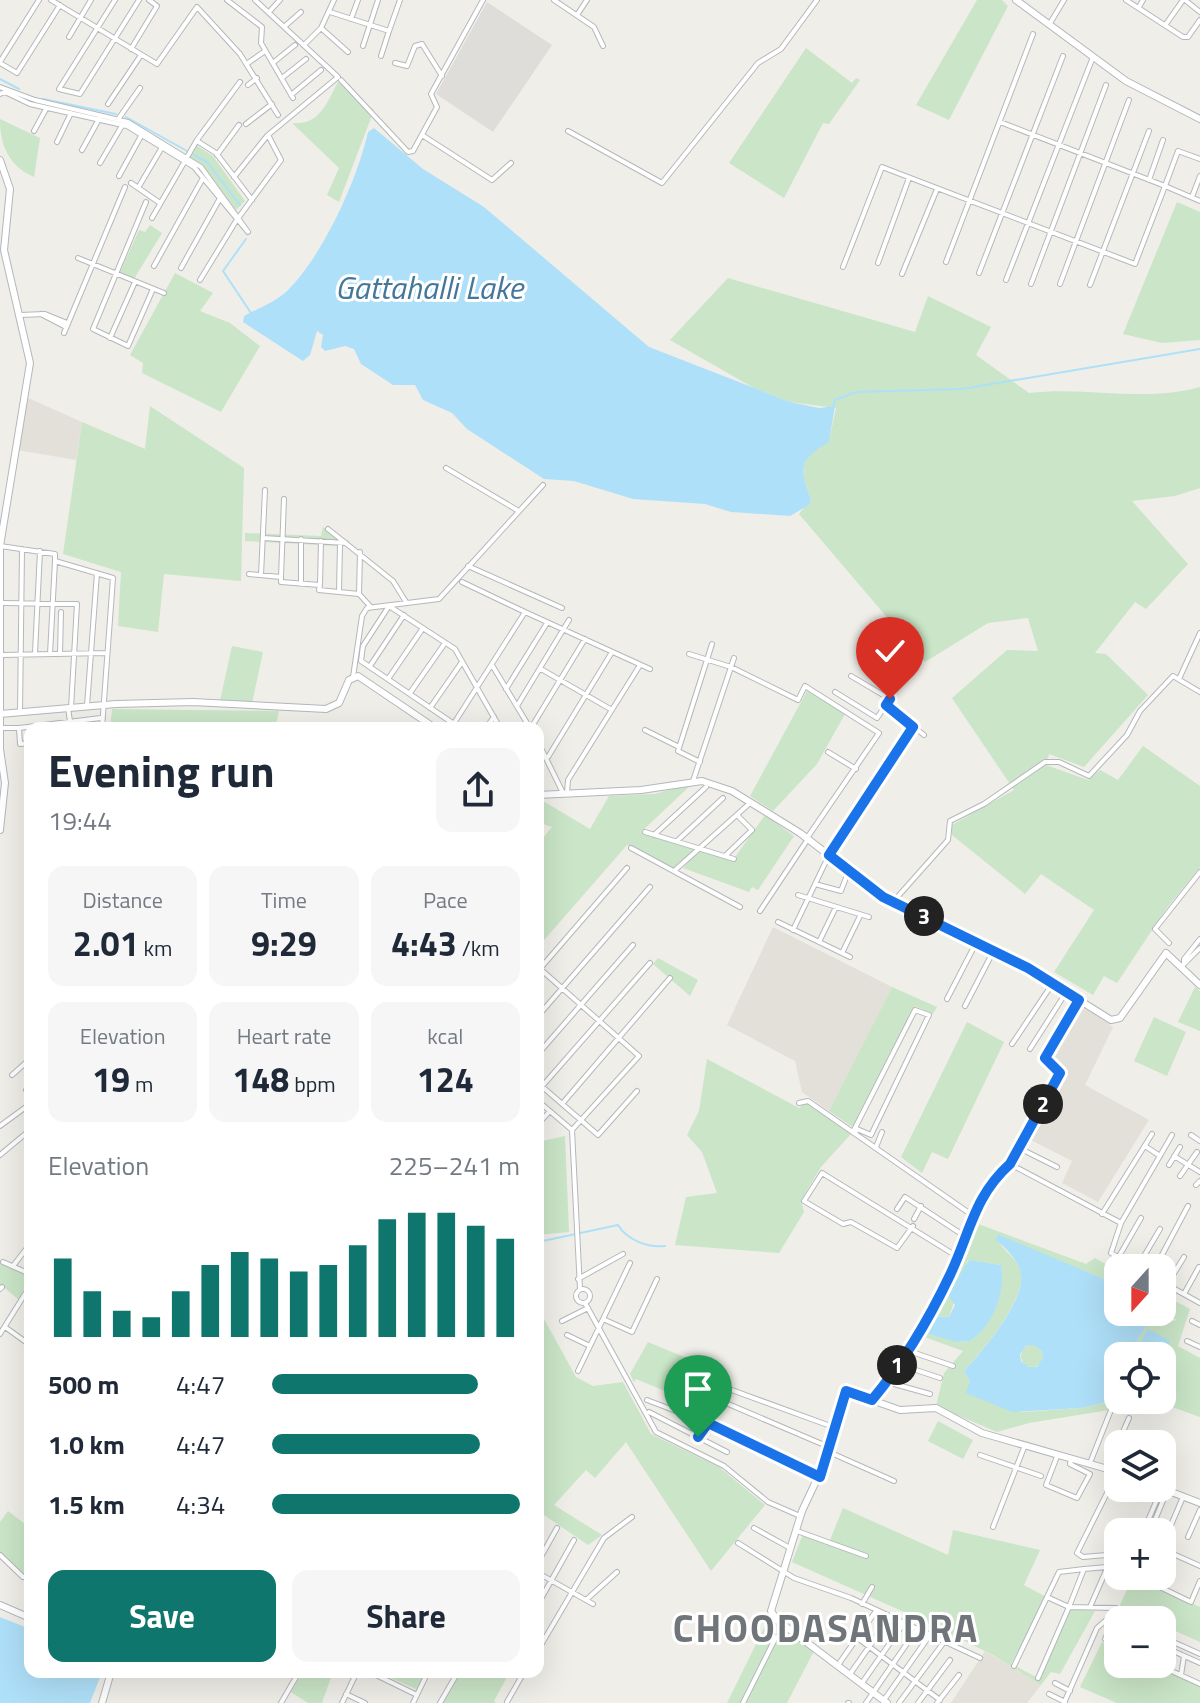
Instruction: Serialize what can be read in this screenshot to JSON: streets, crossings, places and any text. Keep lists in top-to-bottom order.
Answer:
{
  "districts": ["CHOODASANDRA"],
  "water": ["Gattahalli Lake"],
  "north": "bottom",
  "page": {
    "heading": ["Evening run", "19:44"],
    "stats": [
      ["Distance", "2.01 km"],
      ["Time", "9:29"],
      ["Pace", "4:43 /km"],
      ["Elevation", "19 m"],
      ["Heart rate", "148 bpm"],
      ["kcal", "124"]
    ],
    "pins": ["3", "2", "1"],
    "chart": ["Elevation", "225–241 m"],
    "map_buttons": ["+", "−"],
    "list": [
      {
        "name": "500 m",
        "note": "4:47"
      },
      {
        "name": "1.0 km",
        "note": "4:47"
      },
      {
        "name": "1.5 km",
        "note": "4:34"
      }
    ],
    "buttons": ["Save", "Share"]
  }
}
